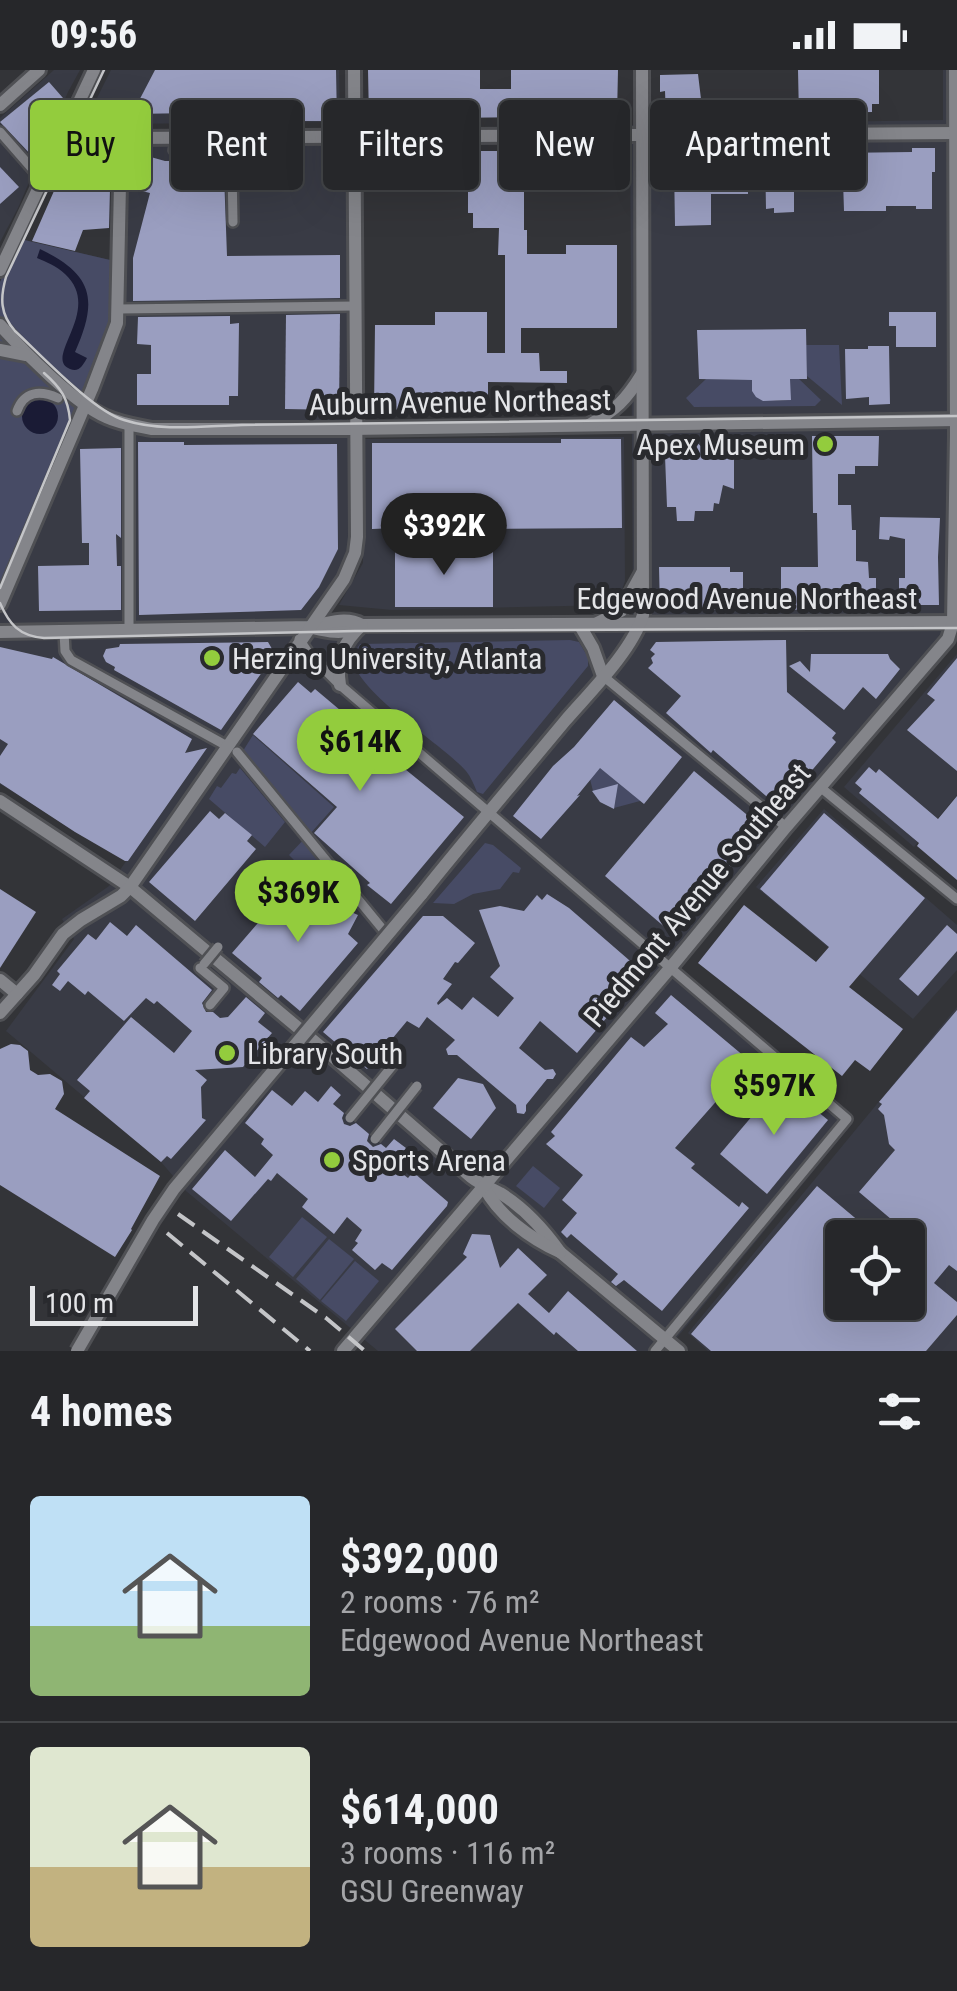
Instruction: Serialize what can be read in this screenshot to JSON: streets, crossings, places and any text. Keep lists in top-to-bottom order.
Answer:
{
  "streets": {
    "main road": ["Auburn Avenue Northeast", "Edgewood Avenue Northeast", "Piedmont Avenue Southeast"]
  },
  "crossings": [
    ["Auburn Avenue Northeast", "Piedmont Avenue Southeast"],
    ["Edgewood Avenue Northeast", "Piedmont Avenue Southeast"]
  ],
  "places": [
    "Apex Museum",
    "Herzing University, Atlanta",
    "Library South",
    "Sports Arena"
  ],
  "scale_bar": "100 m",
  "page": {
    "status": "09:56",
    "chip": [
      "Buy",
      "Rent",
      "Filters",
      "New",
      "Apartment"
    ],
    "price": [
      "$392K",
      "$614K",
      "$369K",
      "$597K"
    ],
    "scale": "100 m",
    "heading": "4 homes",
    "list": [
      {
        "name": "$392,000",
        "note": "2 rooms · 76 m² · Edgewood Avenue Northeast"
      },
      {
        "name": "$614,000",
        "note": "3 rooms · 116 m² · GSU Greenway"
      }
    ]
  }
}
